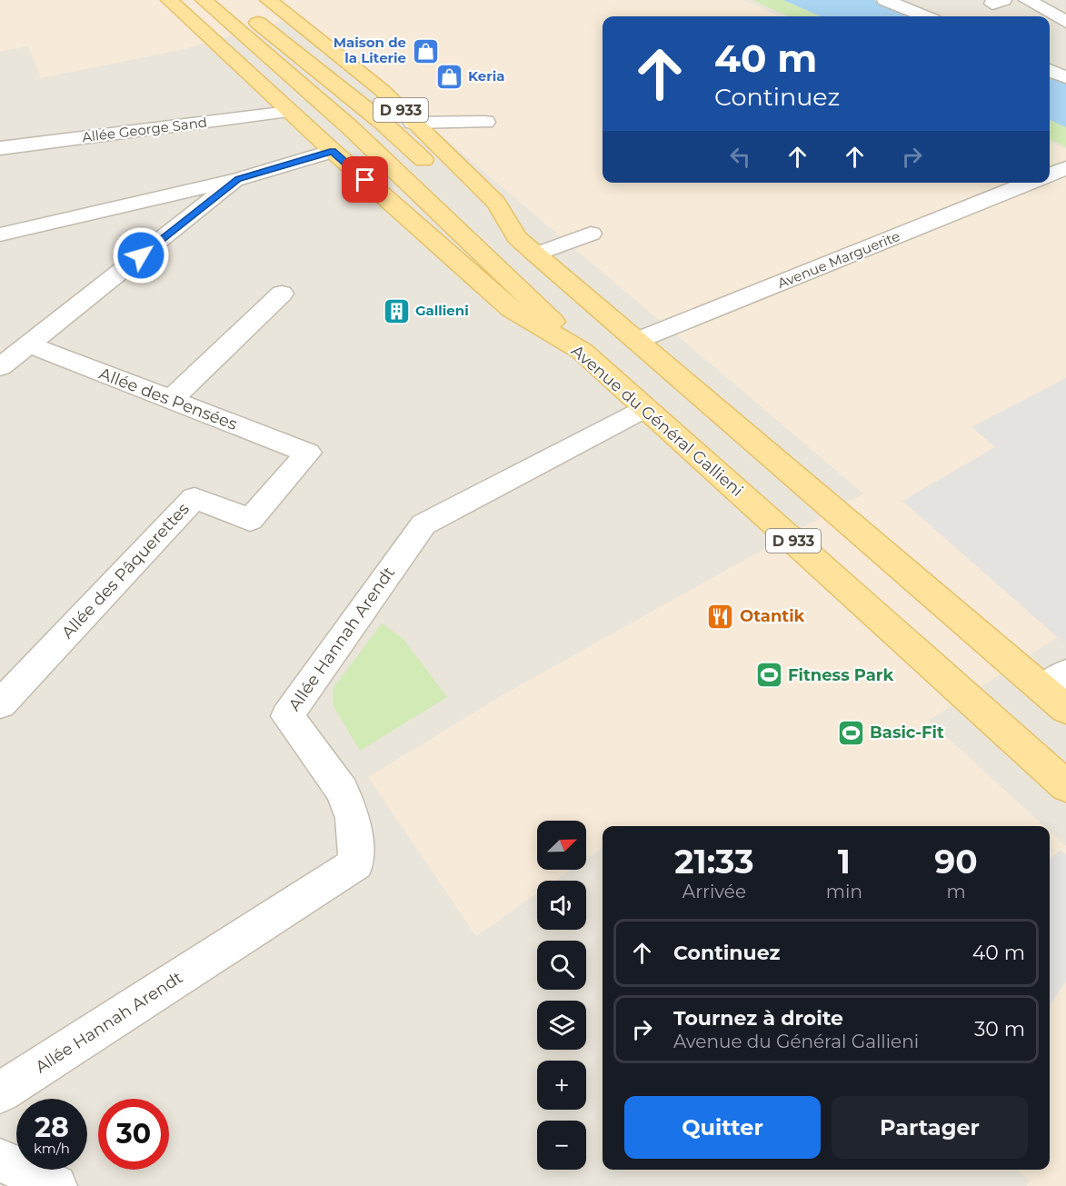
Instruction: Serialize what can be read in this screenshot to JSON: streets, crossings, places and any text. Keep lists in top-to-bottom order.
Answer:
{
  "streets": {
    "main road": ["D 933", "Avenue du Général Gallieni"],
    "street": [
      "Allée George Sand",
      "Avenue Marguerite",
      "Allée des Pensées",
      "Allée des Pâquerettes",
      "Allée Hannah Arendt"
    ]
  },
  "crossings": [
    ["D 933", "Avenue Marguerite"],
    ["Allée George Sand", "Avenue du Général Gallieni"],
    ["Allée des Pensées", "Allée des Pâquerettes"],
    ["Avenue du Général Gallieni", "Allée Hannah Arendt"]
  ],
  "places": {
    "shop": ["Maison de la Literie", "Keria"],
    "building": ["Gallieni"],
    "restaurant": ["Otantik"],
    "sports": ["Fitness Park", "Basic-Fit"]
  },
  "north": "top right",
  "page": {
    "turn": ["40 m", "Continuez"],
    "map_buttons": ["+", "−"],
    "eta": [
      "21:33",
      "Arrivée",
      "1",
      "min",
      "90",
      "m"
    ],
    "list": [
      {
        "name": "Continuez",
        "value": "40 m"
      },
      {
        "name": "Tournez à droite",
        "note": "Avenue du Général Gallieni",
        "value": "30 m"
      }
    ],
    "buttons": ["Quitter", "Partager"],
    "speed": "28 km/h",
    "limit": "30"
  }
}
